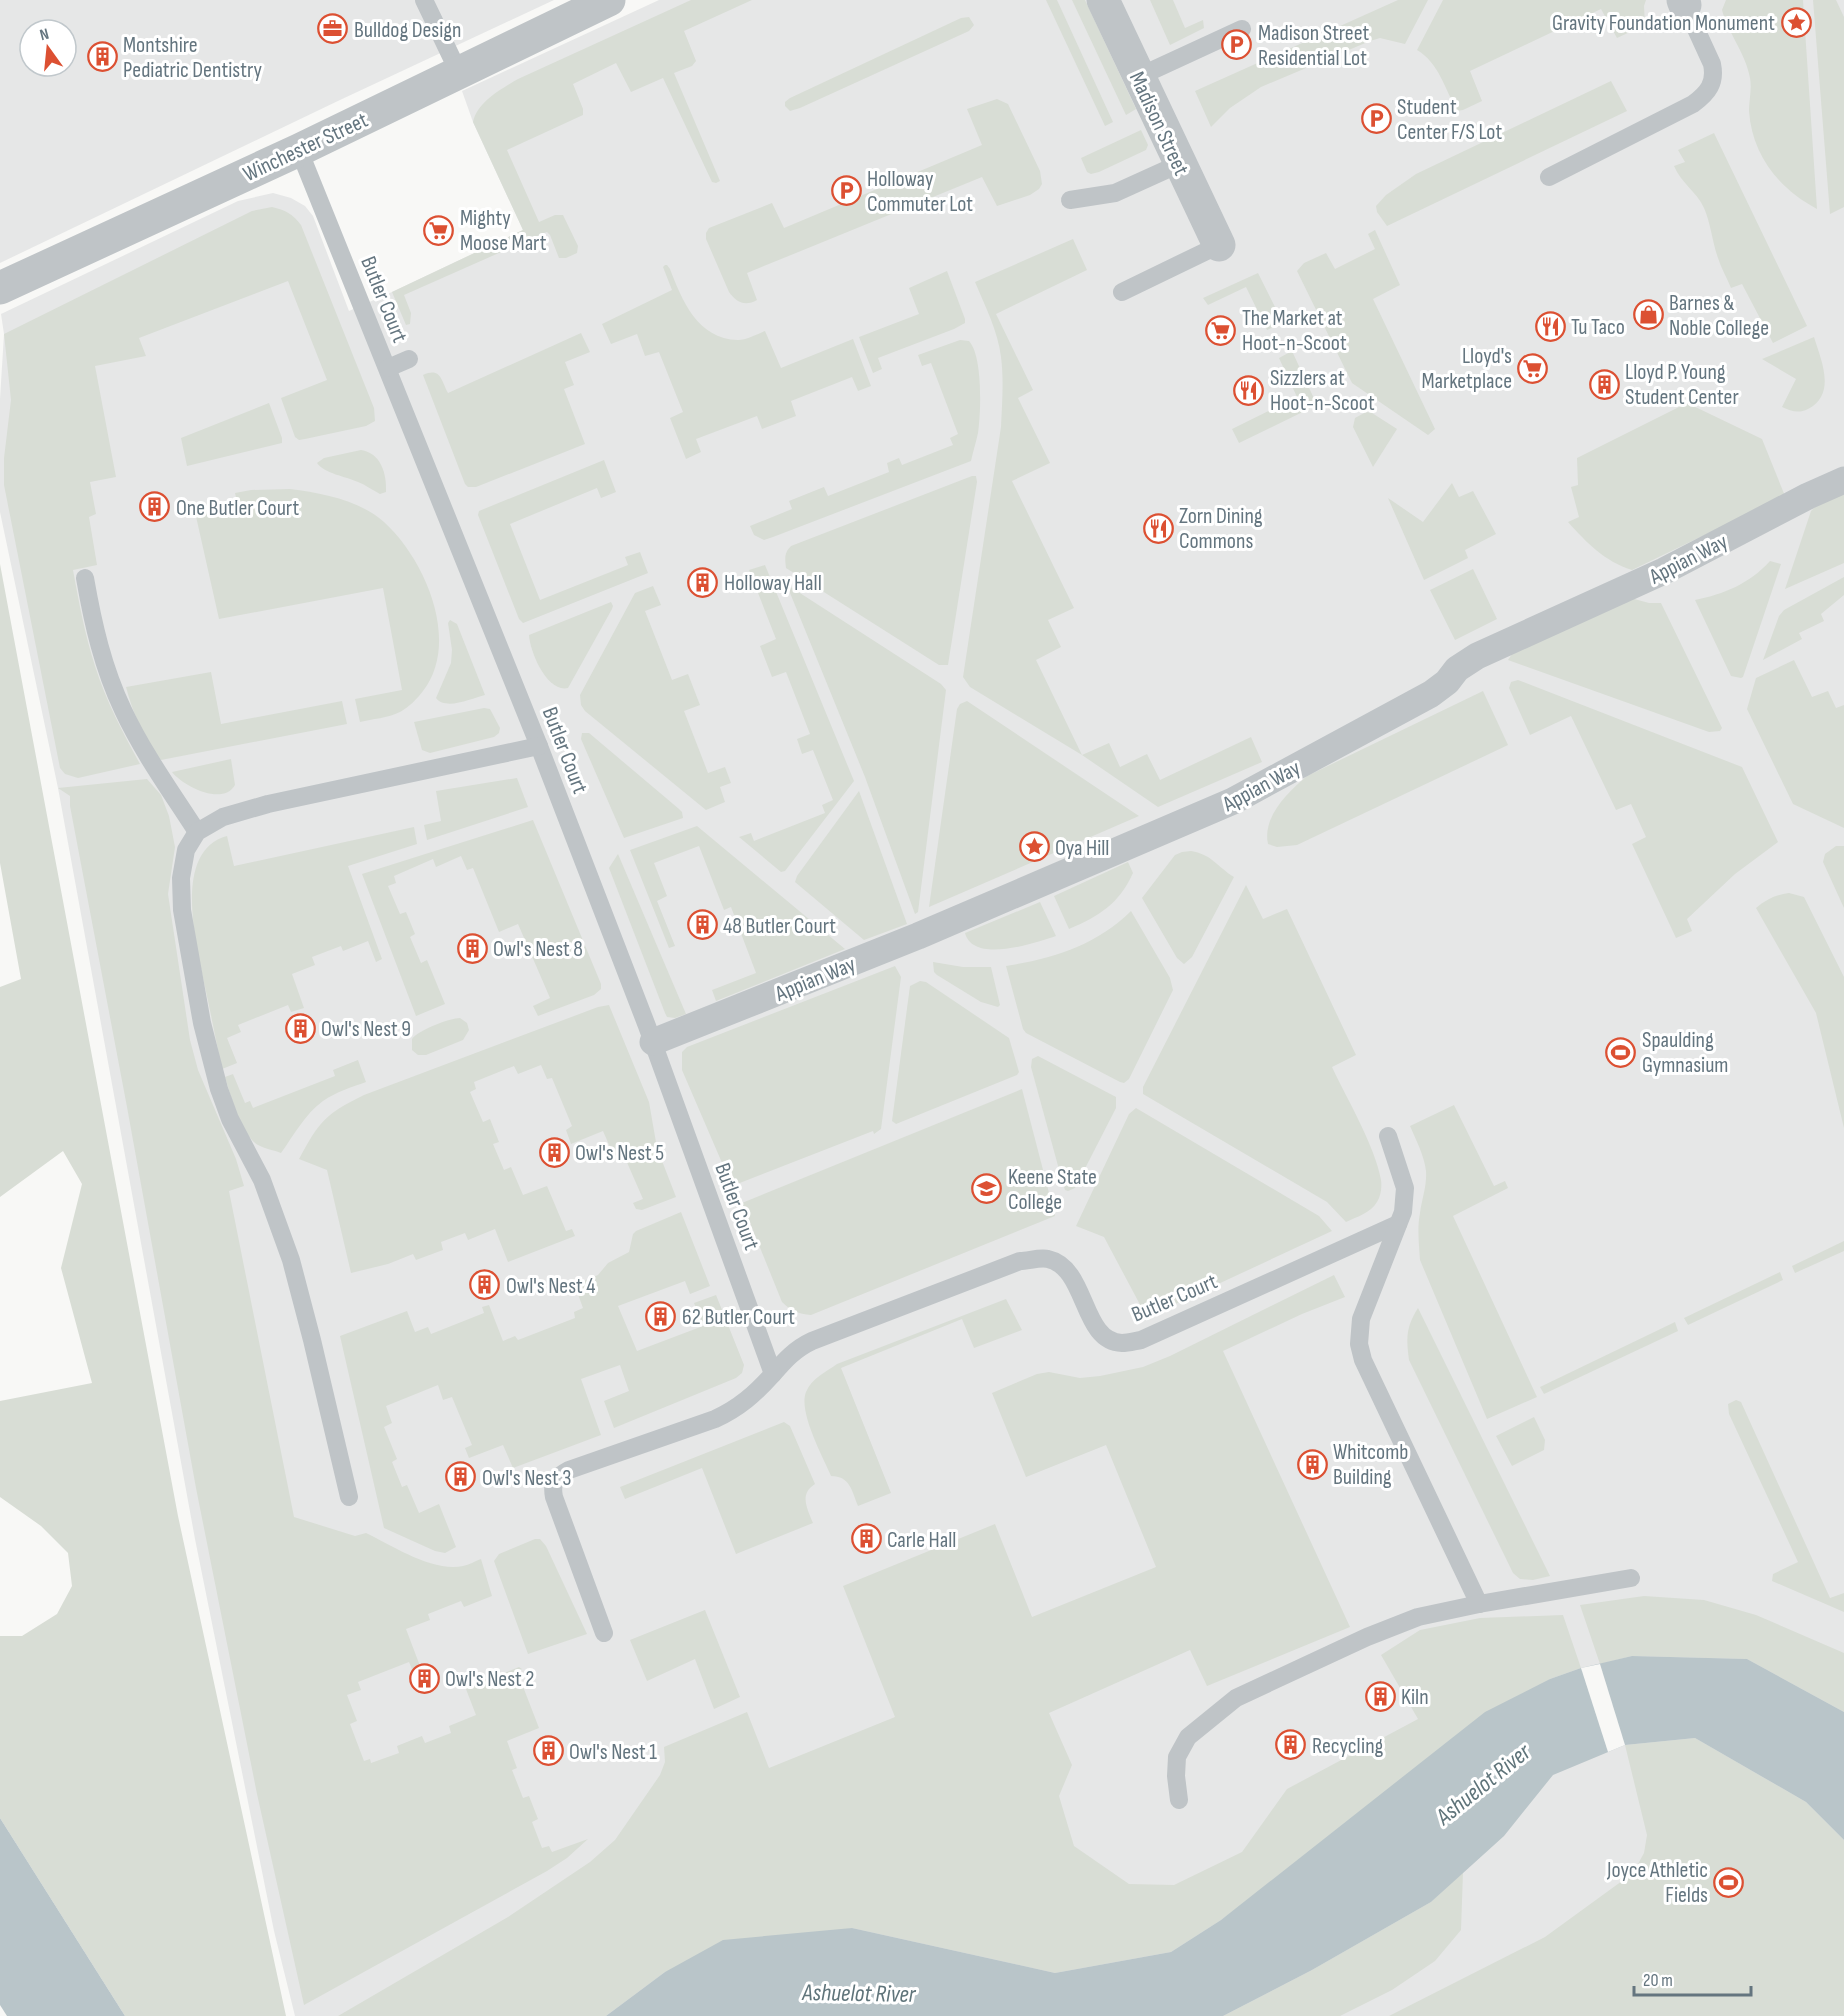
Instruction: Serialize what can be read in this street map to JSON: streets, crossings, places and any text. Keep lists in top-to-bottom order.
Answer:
{
  "streets": {
    "street": ["Madison Street", "Winchester Street", "Appian Way"],
    "lane": ["Butler Court"]
  },
  "crossings": [
    ["Winchester Street", "Butler Court"],
    ["Butler Court", "Appian Way"]
  ],
  "water": ["Ashuelot River"],
  "places": {
    "place": ["Gravity Foundation Monument", "Oya Hill"],
    "office": ["Bulldog Design"],
    "parking": ["Madison Street Residential Lot", "Student Center F/S Lot", "Holloway Commuter Lot"],
    "building": [
      "Montshire Pediatric Dentistry",
      "Lloyd P. Young Student Center",
      "One Butler Court",
      "Holloway Hall",
      "48 Butler Court",
      "Owl's Nest 8",
      "Owl's Nest 9",
      "Owl's Nest 5",
      "Owl's Nest 4",
      "62 Butler Court",
      "Whitcomb Building",
      "Owl's Nest 3",
      "Carle Hall",
      "Owl's Nest 2",
      "Kiln",
      "Recycling",
      "Owl's Nest 1"
    ],
    "supermarket": ["Mighty Moose Mart", "The Market at Hoot-n-Scoot", "Lloyd's Marketplace"],
    "shop": ["Barnes & Noble College"],
    "restaurant": ["Tu Taco", "Sizzlers at Hoot-n-Scoot", "Zorn Dining Commons"],
    "sports": ["Spaulding Gymnasium", "Joyce Athletic Fields"],
    "school or university": ["Keene State College"]
  },
  "scale_bar": "20 m",
  "north": "top"
}
